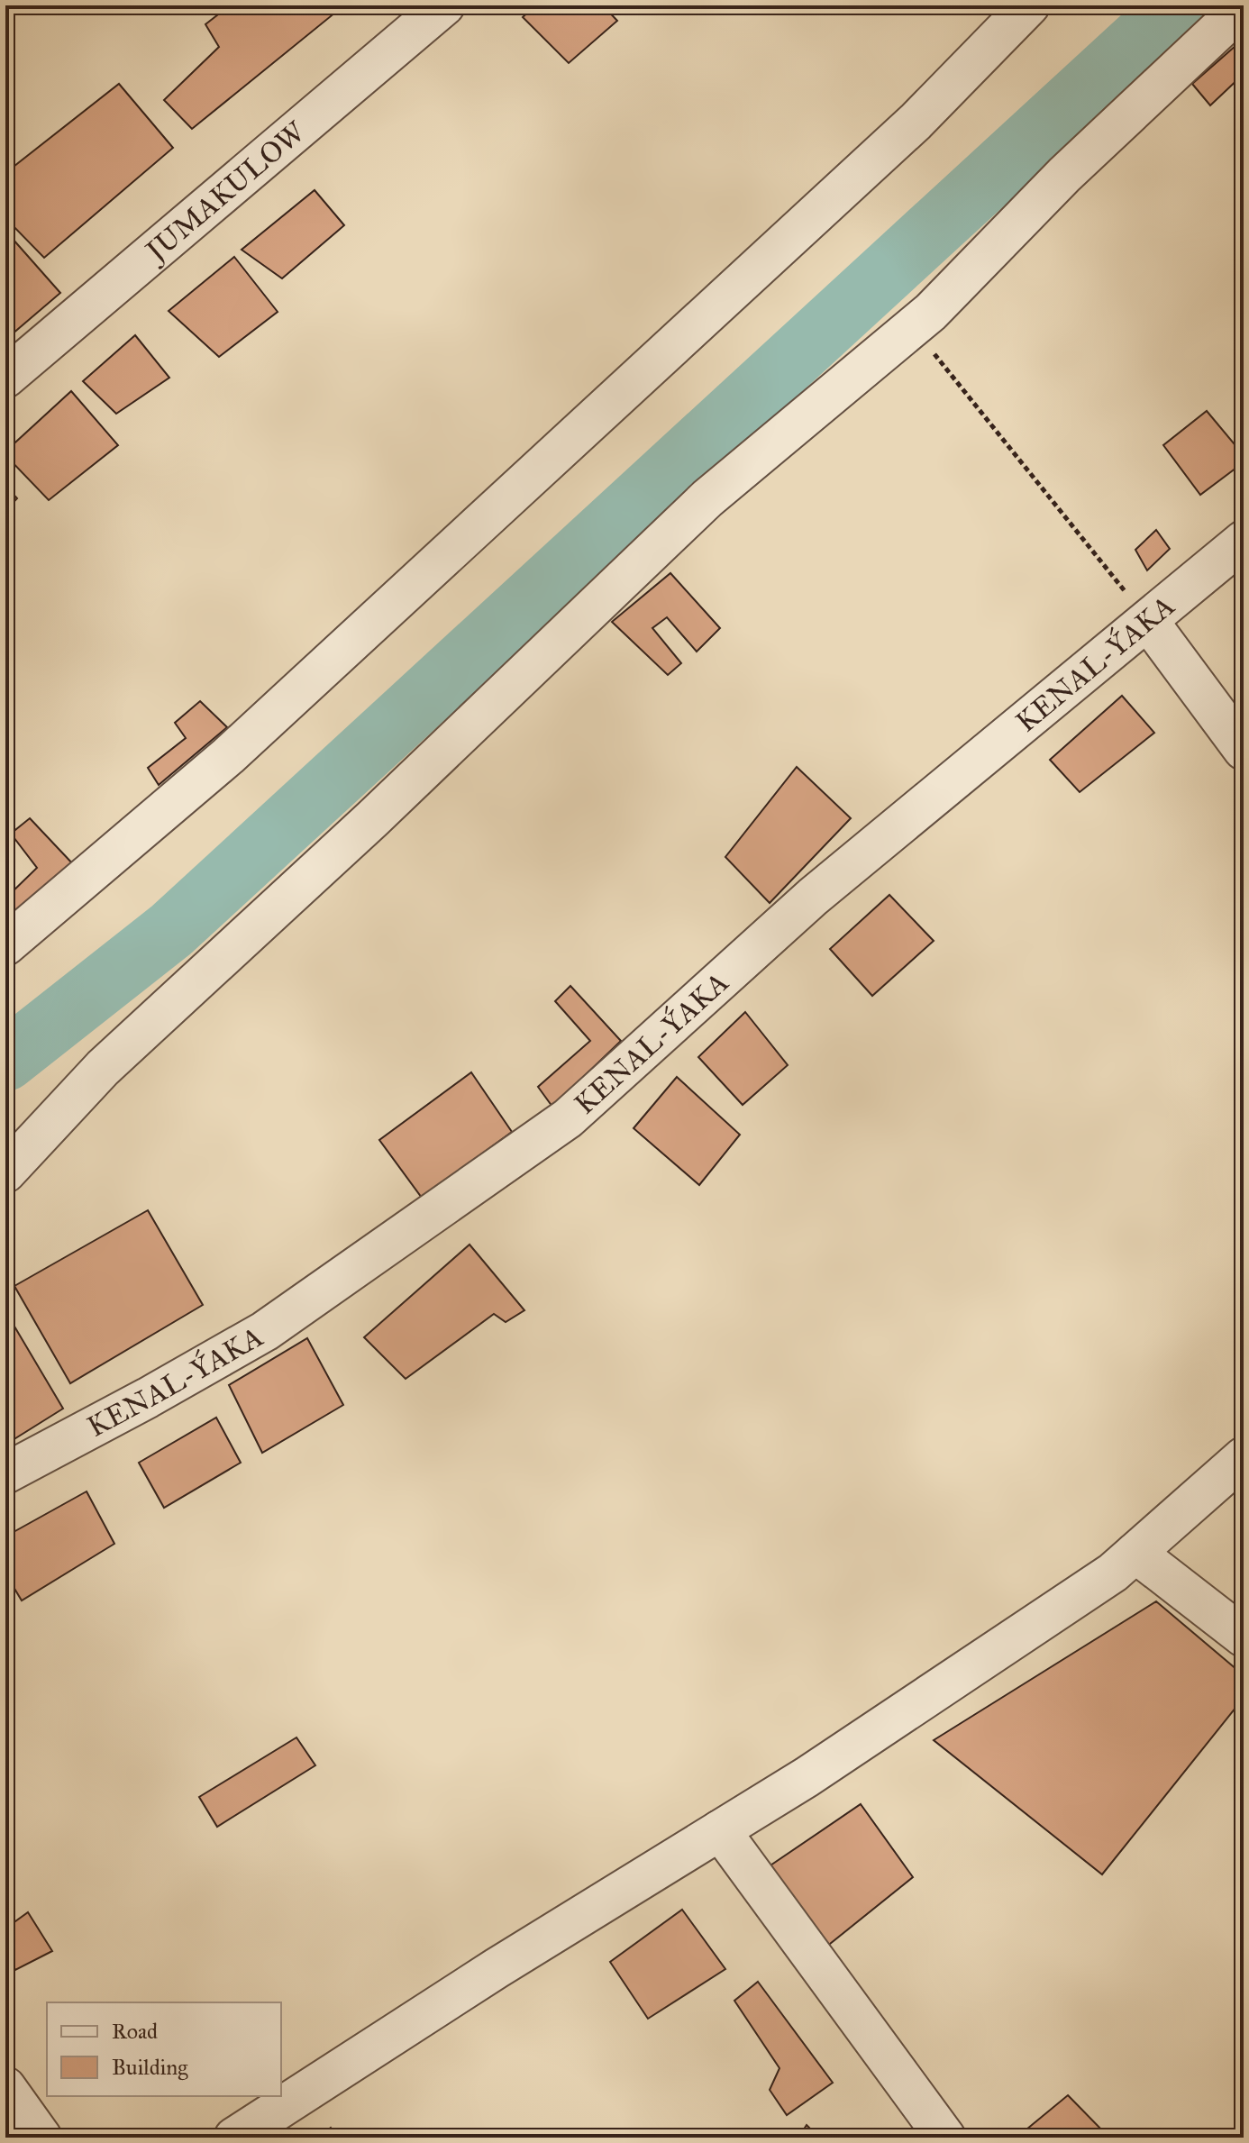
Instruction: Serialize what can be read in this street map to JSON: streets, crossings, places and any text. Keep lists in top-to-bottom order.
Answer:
{
  "streets": {
    "street": ["JUMAKULOW", "KENAL-ÝAKA"]
  },
  "legend": ["Road", "Building"]
}
